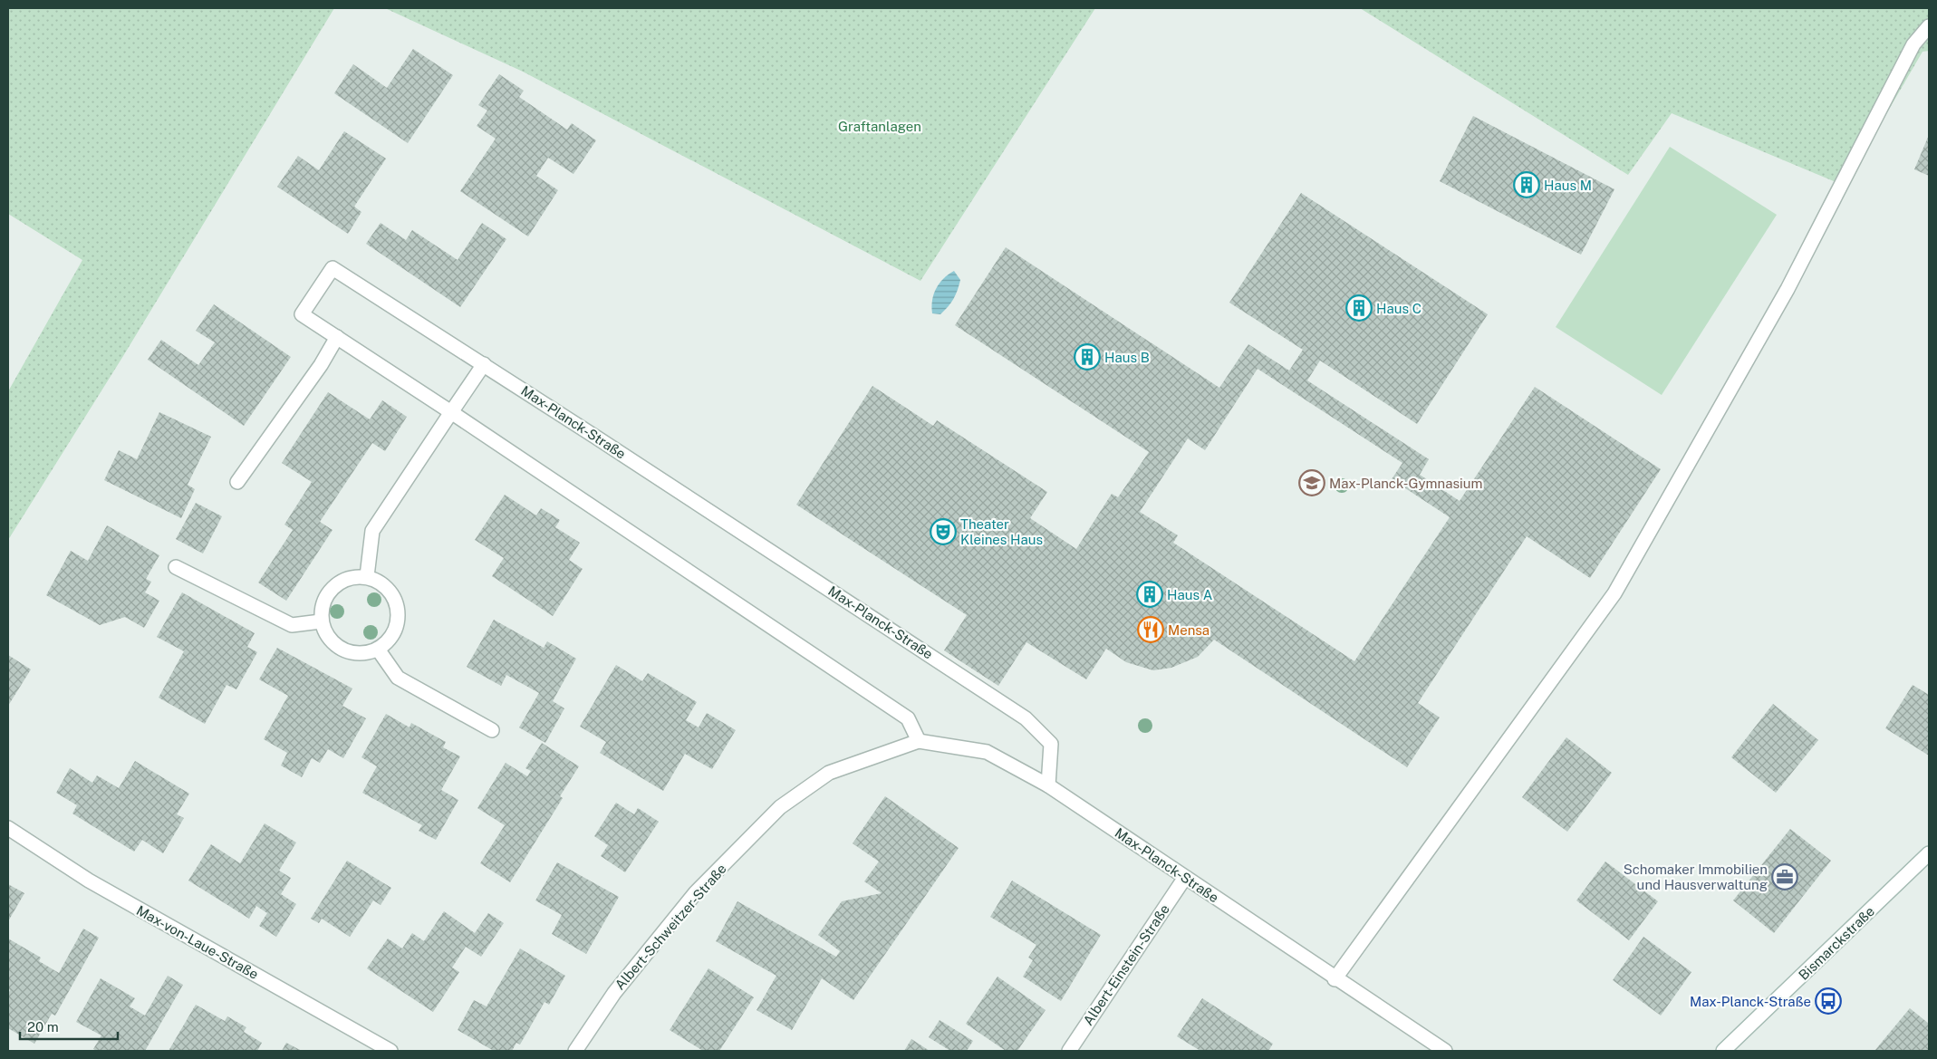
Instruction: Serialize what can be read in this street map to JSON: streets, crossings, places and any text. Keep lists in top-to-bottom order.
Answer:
{
  "streets": {
    "street": [
      "Max-Planck-Straße",
      "Albert-Schweitzer-Straße",
      "Max-von-Laue-Straße",
      "Bismarckstraße",
      "Albert-Einstein-Straße"
    ]
  },
  "crossings": [
    ["Max-Planck-Straße", "Albert-Schweitzer-Straße"],
    ["Max-Planck-Straße", "Albert-Einstein-Straße"]
  ],
  "parks": ["Graftanlagen"],
  "places": {
    "building": [
      "Haus M",
      "Haus C",
      "Haus B",
      "Haus A"
    ],
    "school or university": ["Max-Planck-Gymnasium"],
    "theatre": ["Theater Kleines Haus"],
    "restaurant": ["Mensa"],
    "office": ["Schomaker Immobilien und Hausverwaltung"],
    "bus stop": ["Max-Planck-Straße"]
  },
  "scale_bar": "20 m"
}
